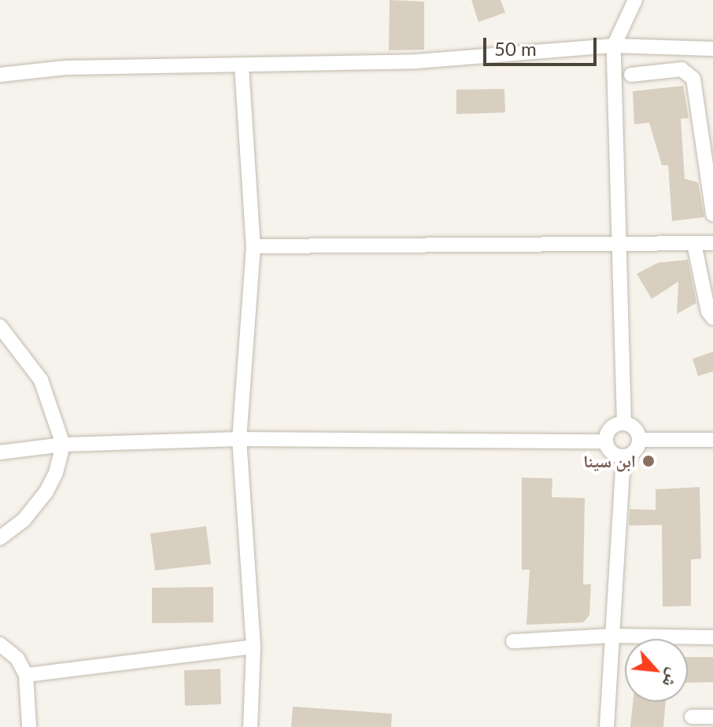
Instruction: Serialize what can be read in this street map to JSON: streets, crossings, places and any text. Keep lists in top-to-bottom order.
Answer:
{
  "places": ["ابن سينا"],
  "scale_bar": "50 m",
  "north": "bottom right"
}
